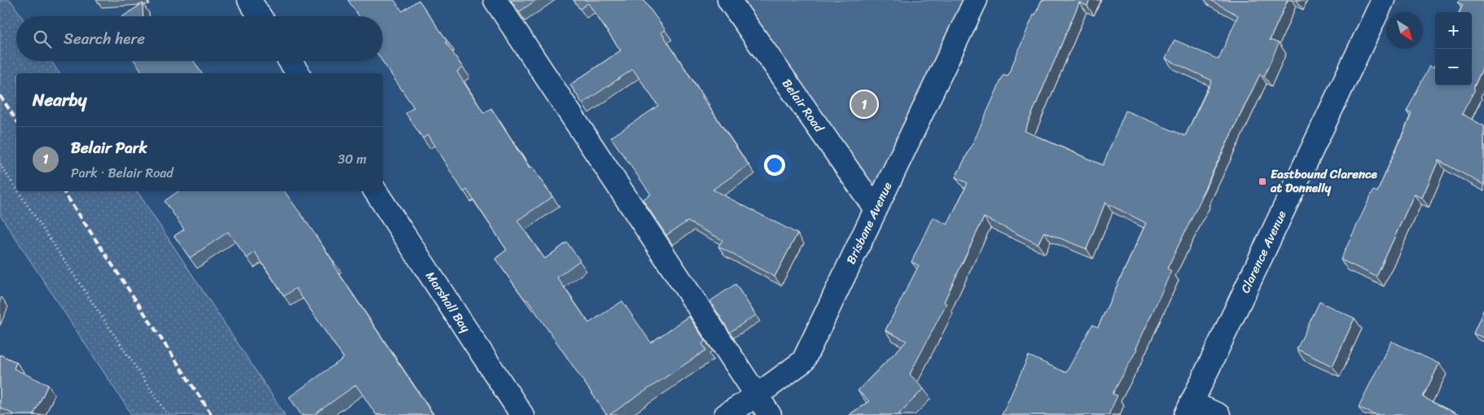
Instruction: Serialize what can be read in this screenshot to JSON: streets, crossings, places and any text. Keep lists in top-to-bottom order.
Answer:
{
  "streets": {
    "street": [
      "Belair Road",
      "Brisbane Avenue",
      "Clarence Avenue",
      "Marshall Bay"
    ]
  },
  "crossings": [
    ["Belair Road", "Brisbane Avenue"]
  ],
  "places": {
    "transit": ["Eastbound Clarence at Donnelly"]
  },
  "north": "bottom right",
  "page": {
    "map_buttons": ["+", "−"],
    "search": "Search here",
    "heading": "Nearby",
    "pins": "1",
    "list": [
      {
        "mark": "1",
        "name": "Belair Park",
        "note": "Park · Belair Road",
        "value": "30 m"
      }
    ]
  }
}
